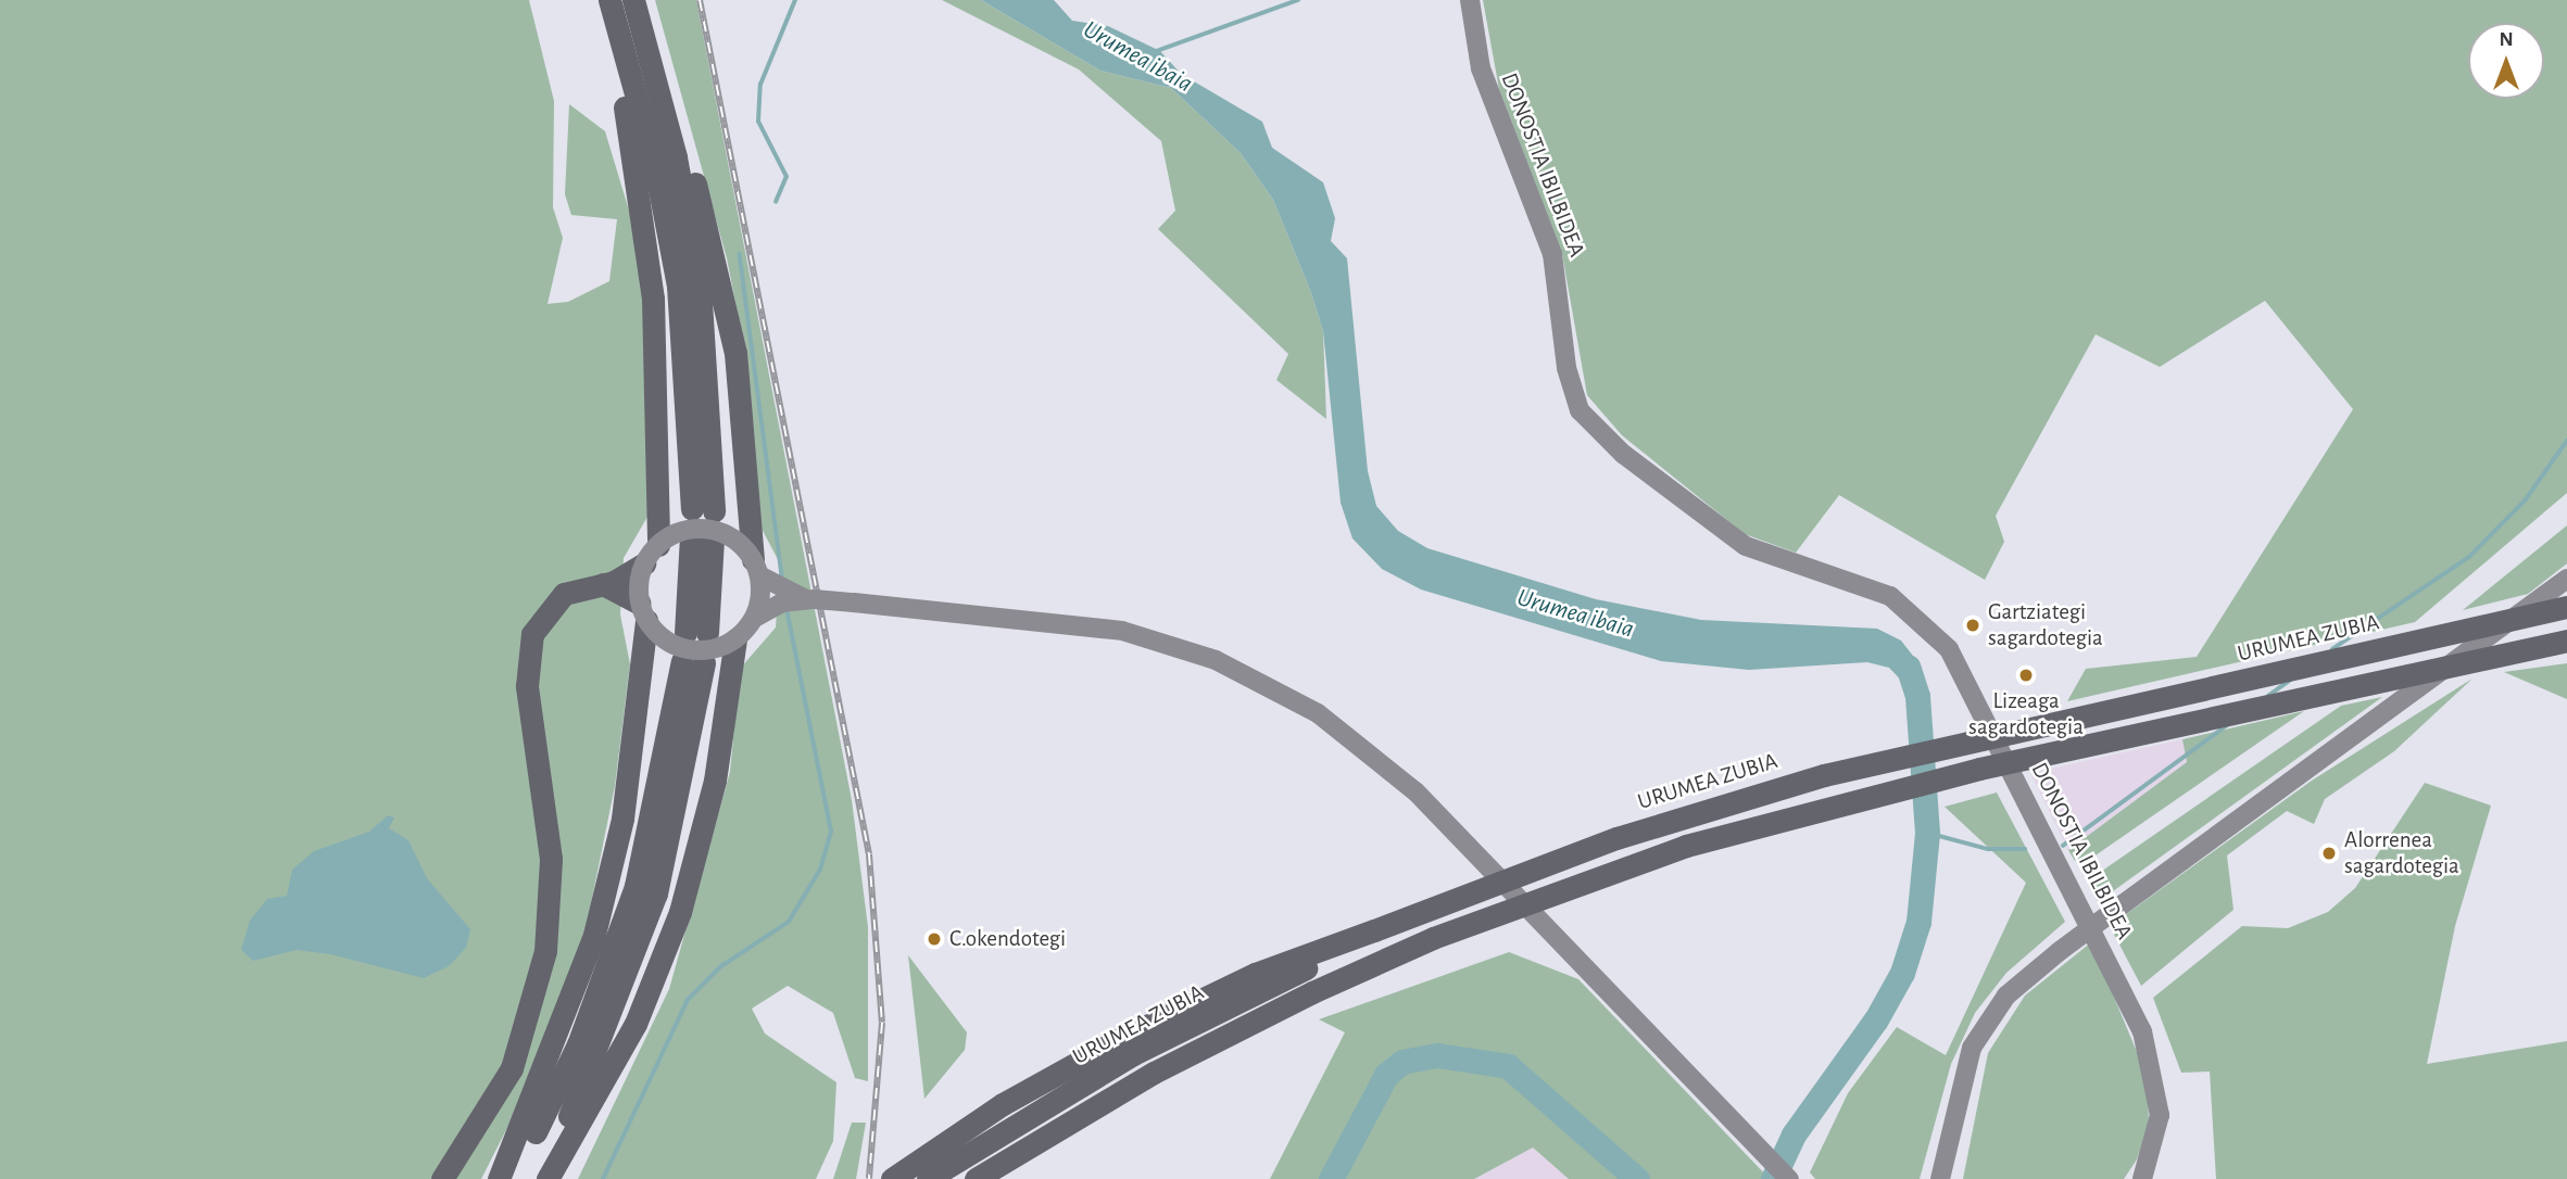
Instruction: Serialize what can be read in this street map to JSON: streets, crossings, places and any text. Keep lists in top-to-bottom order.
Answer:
{
  "streets": {
    "highway": ["URUMEA ZUBIA"],
    "main road": ["DONOSTIA IBILBIDEA"]
  },
  "water": ["Urumea ibaia"],
  "places": [
    "Gartziategi sagardotegia",
    "Lizeaga sagardotegia",
    "Alorrenea sagardotegia",
    "C.okendotegi"
  ],
  "north": "top"
}
